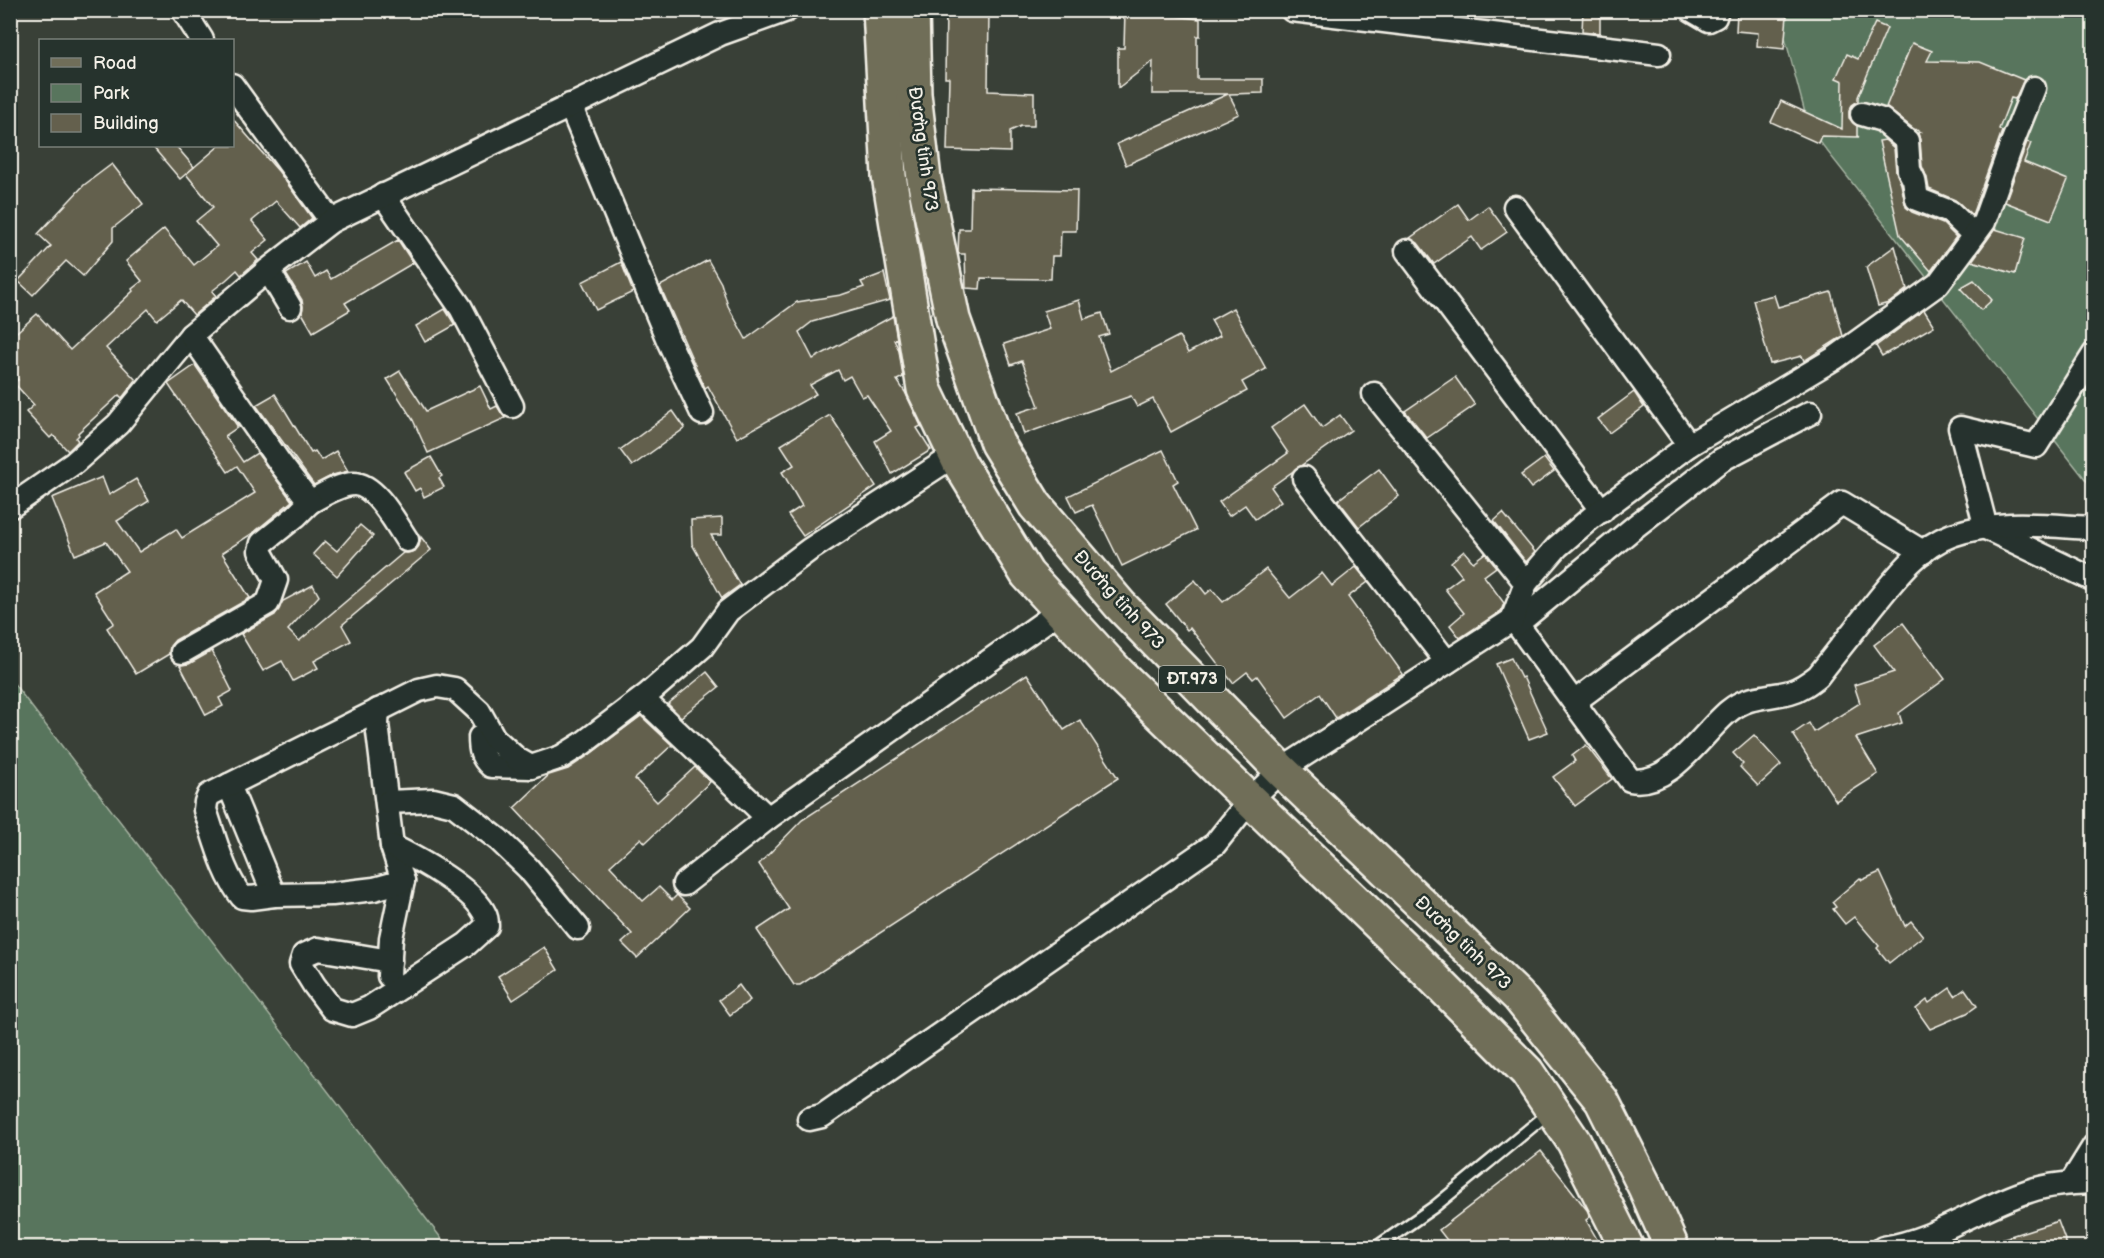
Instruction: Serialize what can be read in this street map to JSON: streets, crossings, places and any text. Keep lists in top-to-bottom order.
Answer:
{
  "streets": {
    "main road": ["Đường tỉnh 973", "ĐT.973"]
  },
  "legend": ["Road", "Park", "Building"]
}
